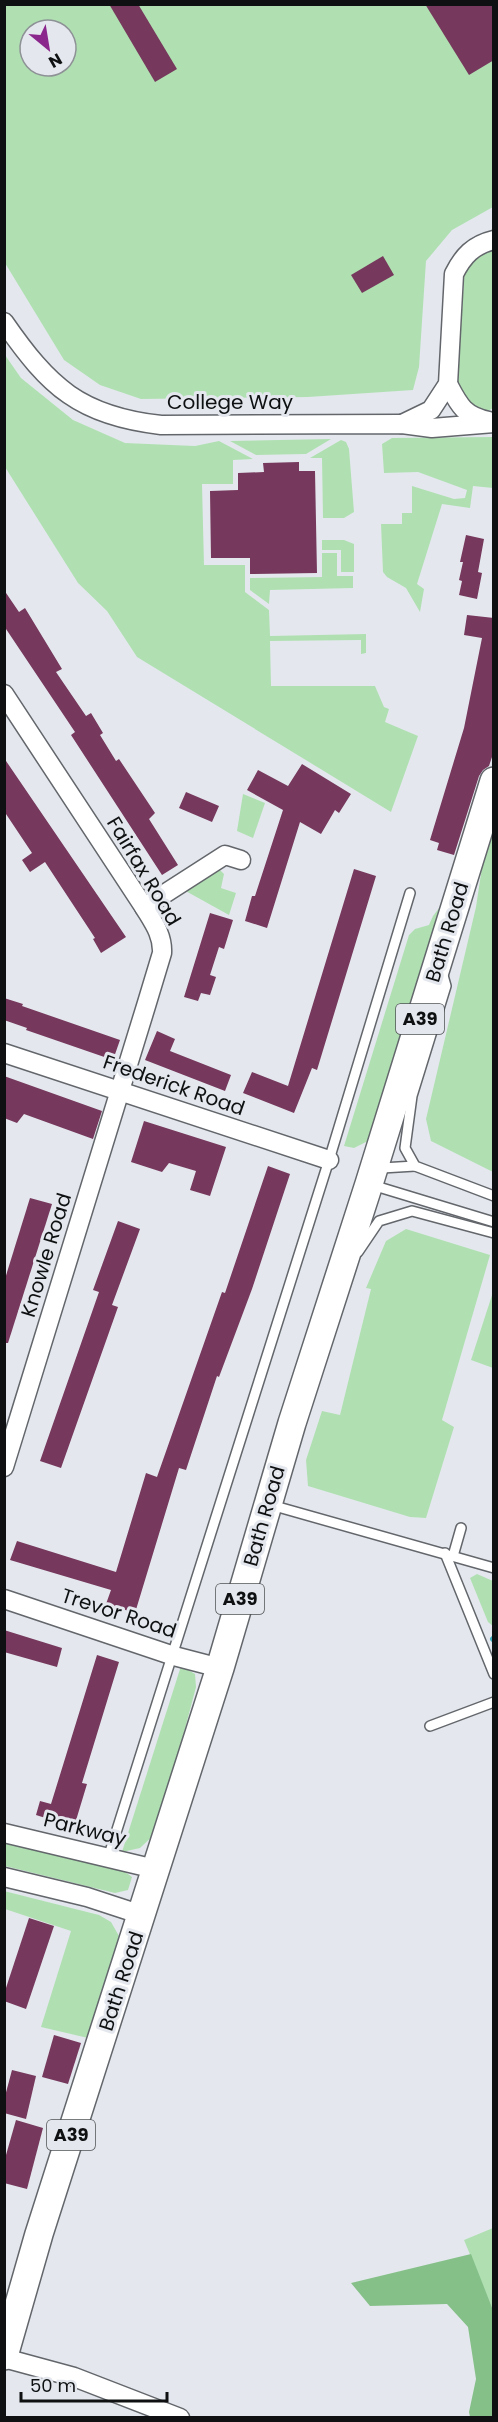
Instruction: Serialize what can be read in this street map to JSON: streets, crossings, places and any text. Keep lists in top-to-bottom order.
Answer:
{
  "streets": {
    "main road": ["Bath Road", "A39"],
    "street": [
      "College Way",
      "Fairfax Road",
      "Frederick Road",
      "Knowle Road",
      "Trevor Road",
      "Parkway"
    ]
  },
  "crossings": [
    ["Fairfax Road", "Frederick Road"],
    ["Fairfax Road", "Knowle Road"],
    ["Bath Road", "Trevor Road"],
    ["Bath Road", "Parkway"],
    ["Frederick Road", "Knowle Road"]
  ],
  "scale_bar": "50 m",
  "north": "bottom right"
}
